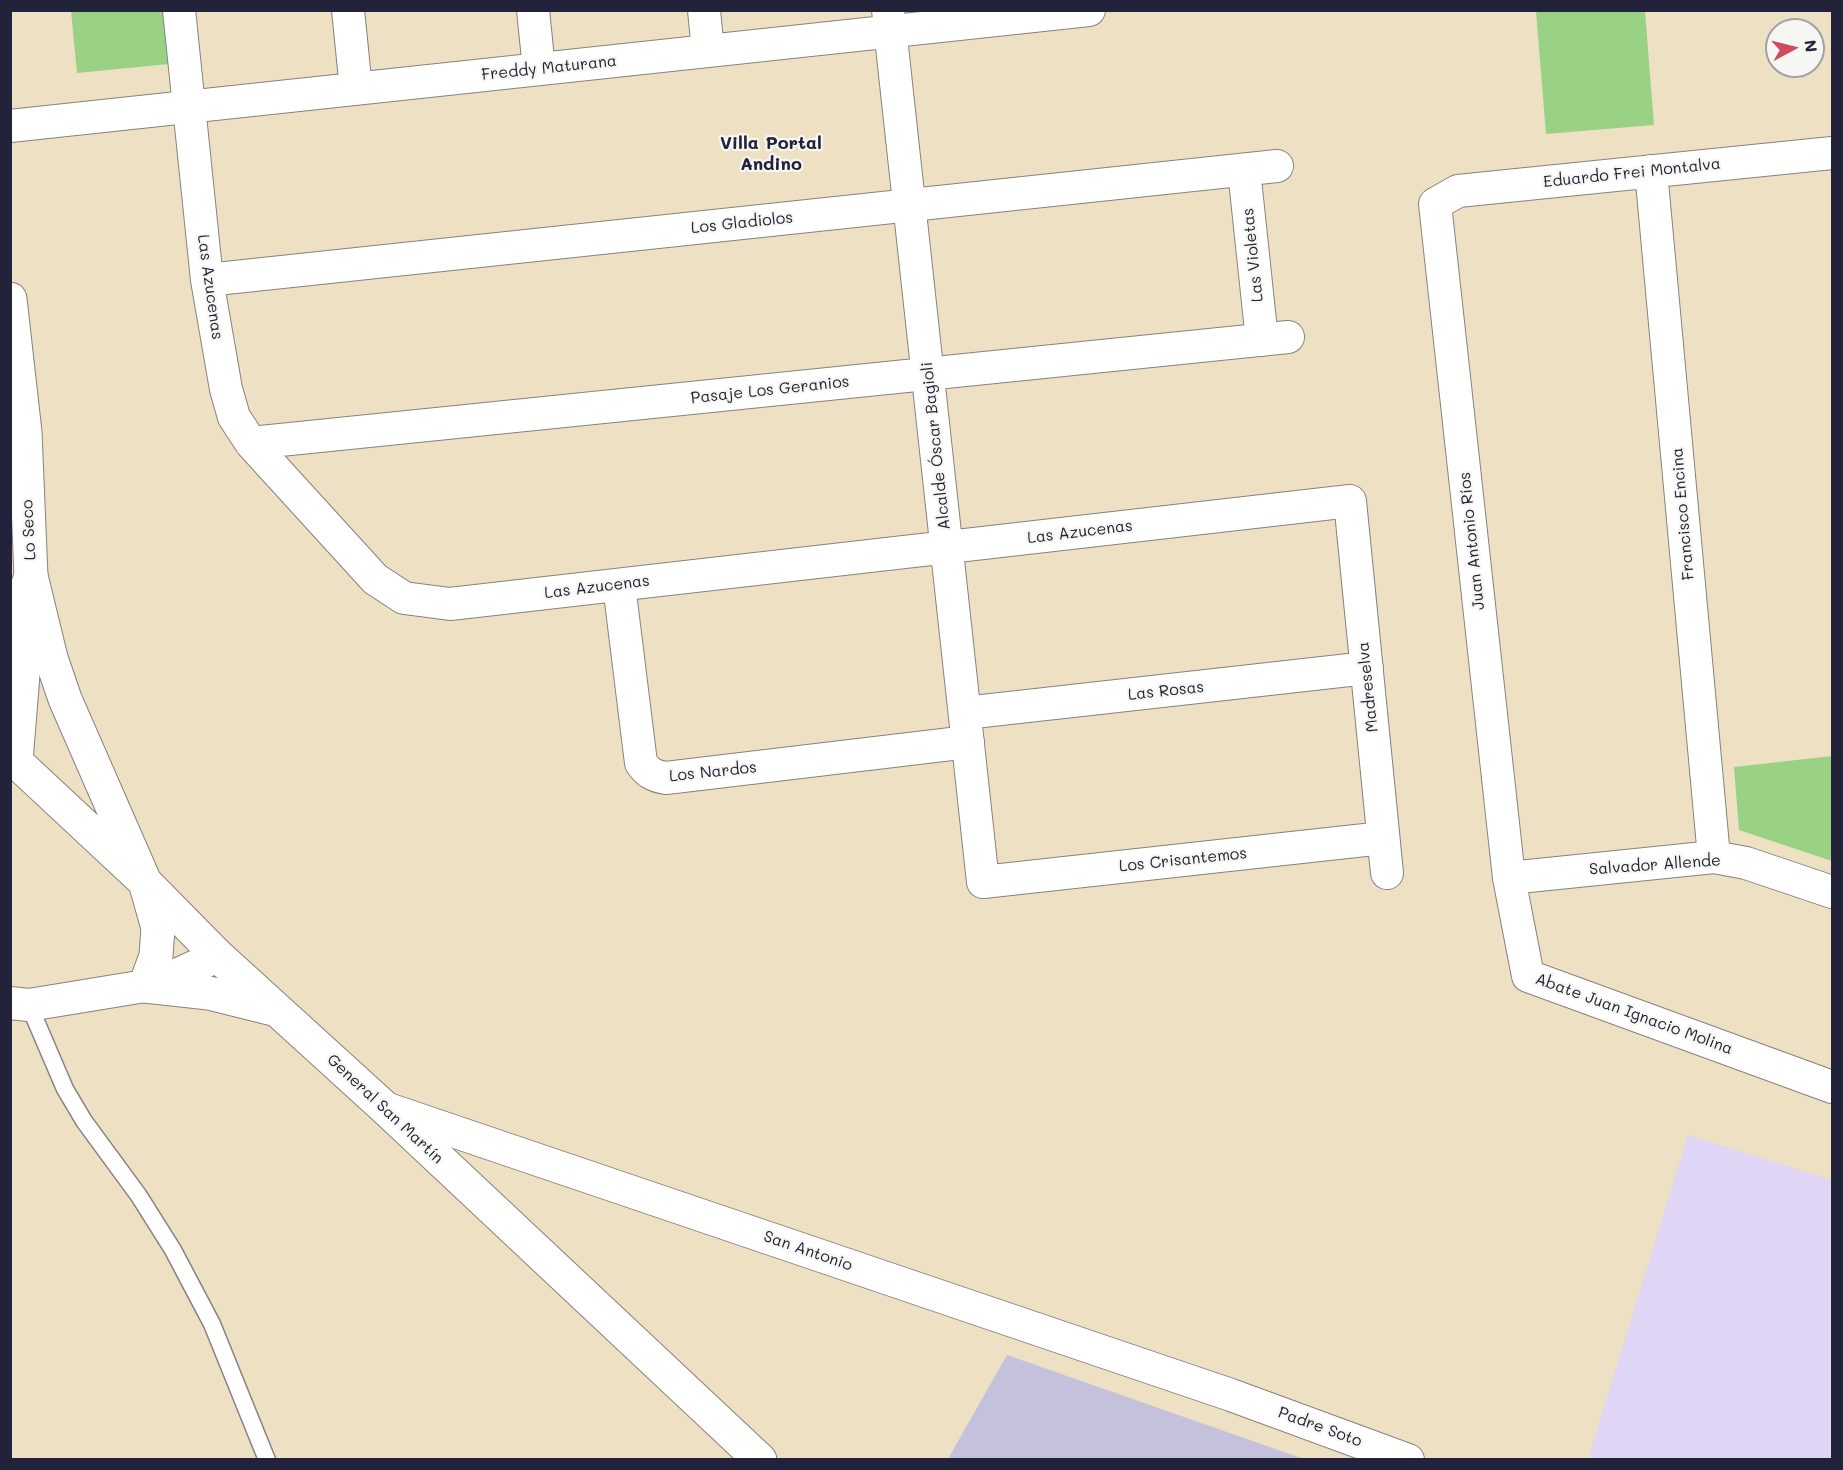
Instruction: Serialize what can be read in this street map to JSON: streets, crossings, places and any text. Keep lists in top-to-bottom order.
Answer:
{
  "streets": {
    "main road": ["Lo Seco", "General San Martín"],
    "street": [
      "Freddy Maturana",
      "Eduardo Frei Montalva",
      "Los Gladiolos",
      "Las Violetas",
      "Las Azucenas",
      "Pasaje Los Geranios",
      "Alcalde Óscar Bagioli",
      "Francisco Encina",
      "Juan Antonio Ríos",
      "Madreselva",
      "Las Rosas",
      "Los Nardos",
      "Los Crisantemos",
      "Salvador Allende",
      "Abate Juan Ignacio Molina",
      "San Antonio",
      "Padre Soto"
    ]
  },
  "crossings": [
    ["Freddy Maturana", "Las Azucenas"],
    ["Freddy Maturana", "Alcalde Óscar Bagioli"],
    ["Eduardo Frei Montalva", "Francisco Encina"],
    ["Eduardo Frei Montalva", "Juan Antonio Ríos"],
    ["Los Gladiolos", "Las Violetas"],
    ["Los Gladiolos", "Las Azucenas"],
    ["Los Gladiolos", "Alcalde Óscar Bagioli"],
    ["Las Violetas", "Pasaje Los Geranios"],
    ["Las Azucenas", "Pasaje Los Geranios"],
    ["Las Azucenas", "Alcalde Óscar Bagioli"],
    ["Las Azucenas", "Madreselva"],
    ["Las Azucenas", "Los Nardos"],
    ["Pasaje Los Geranios", "Alcalde Óscar Bagioli"],
    ["Alcalde Óscar Bagioli", "Las Rosas"],
    ["Alcalde Óscar Bagioli", "Los Nardos"],
    ["Alcalde Óscar Bagioli", "Los Crisantemos"],
    ["Francisco Encina", "Salvador Allende"],
    ["Lo Seco", "General San Martín"],
    ["Juan Antonio Ríos", "Salvador Allende"],
    ["Juan Antonio Ríos", "Abate Juan Ignacio Molina"],
    ["Madreselva", "Las Rosas"],
    ["Madreselva", "Los Crisantemos"],
    ["Las Rosas", "Los Nardos"],
    ["Salvador Allende", "Abate Juan Ignacio Molina"],
    ["General San Martín", "San Antonio"],
    ["San Antonio", "Padre Soto"]
  ],
  "districts": ["Villa Portal Andino"],
  "north": "right"
}
